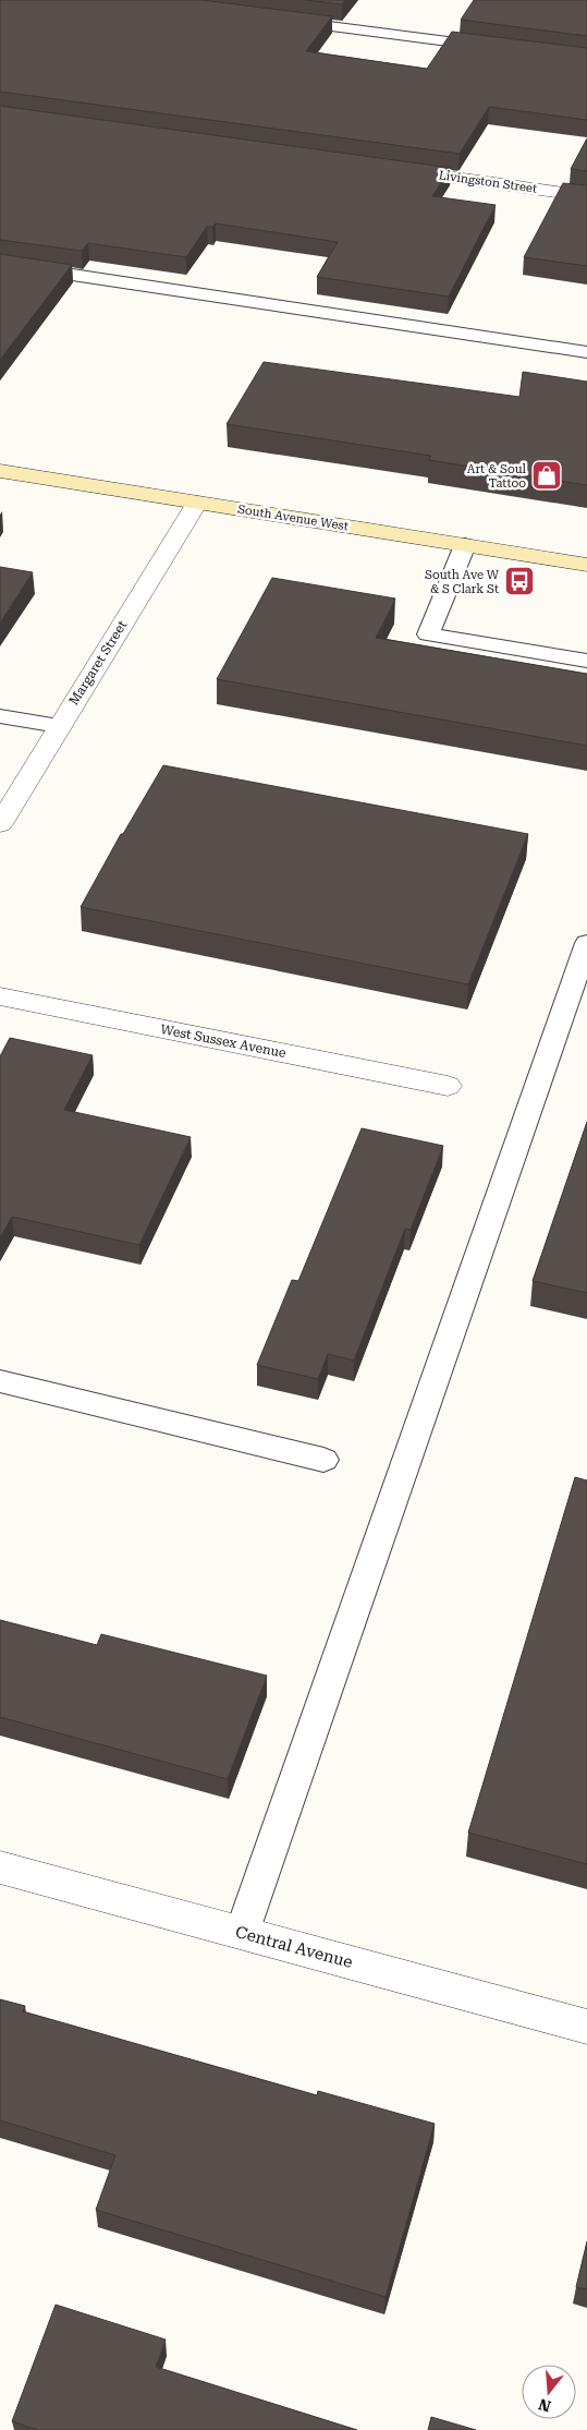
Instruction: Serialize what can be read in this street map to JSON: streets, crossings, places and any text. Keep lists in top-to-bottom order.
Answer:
{
  "streets": {
    "street": [
      "Livingston Street",
      "South Avenue West",
      "Margaret Street",
      "West Sussex Avenue",
      "Central Avenue"
    ]
  },
  "crossings": [
    ["South Avenue West", "Margaret Street"]
  ],
  "places": {
    "shop": ["Art & Soul Tattoo"],
    "bus stop": ["South Ave W & S Clark St"]
  },
  "north": "bottom"
}
